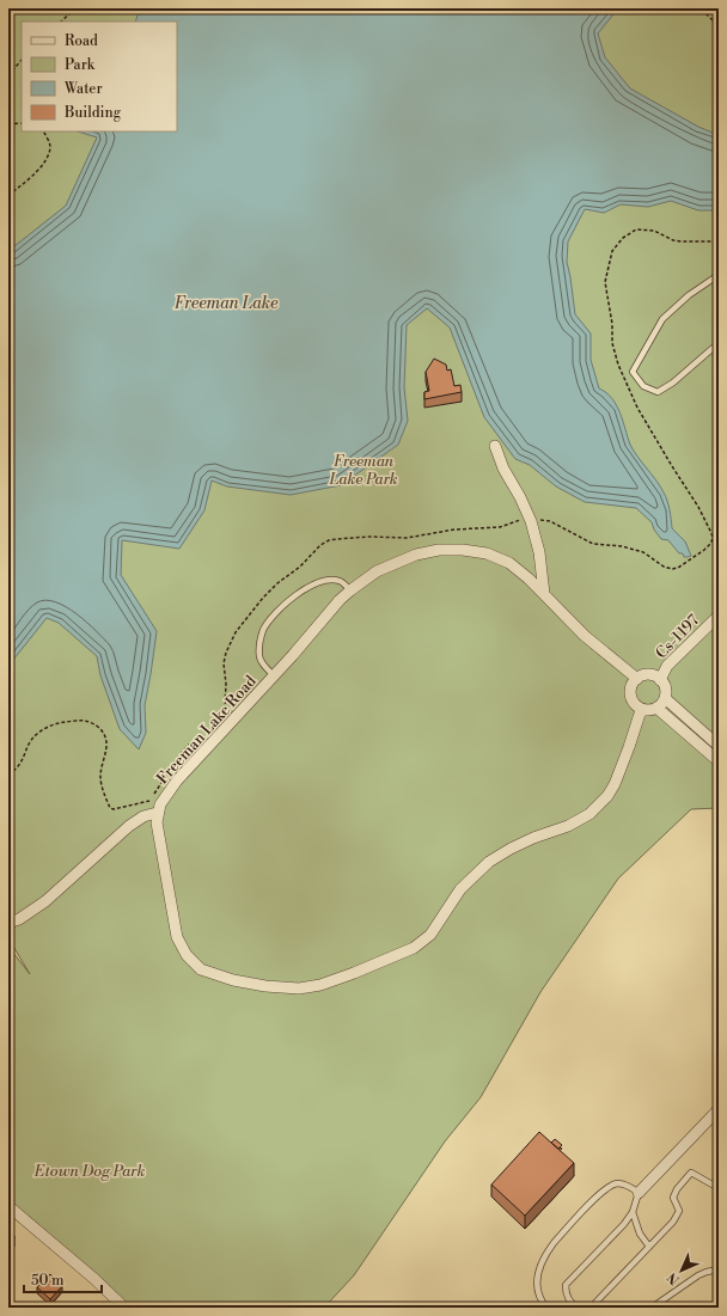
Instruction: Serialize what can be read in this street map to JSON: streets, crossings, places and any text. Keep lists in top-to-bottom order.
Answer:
{
  "streets": {
    "street": ["Cs-1197", "Freeman Lake Road"]
  },
  "crossings": [
    ["Cs-1197", "Freeman Lake Road"]
  ],
  "water": ["Freeman Lake"],
  "parks": ["Freeman Lake Park", "Etown Dog Park"],
  "legend": [
    "Road",
    "Park",
    "Water",
    "Building"
  ],
  "scale_bar": "50 m",
  "north": "bottom left"
}
